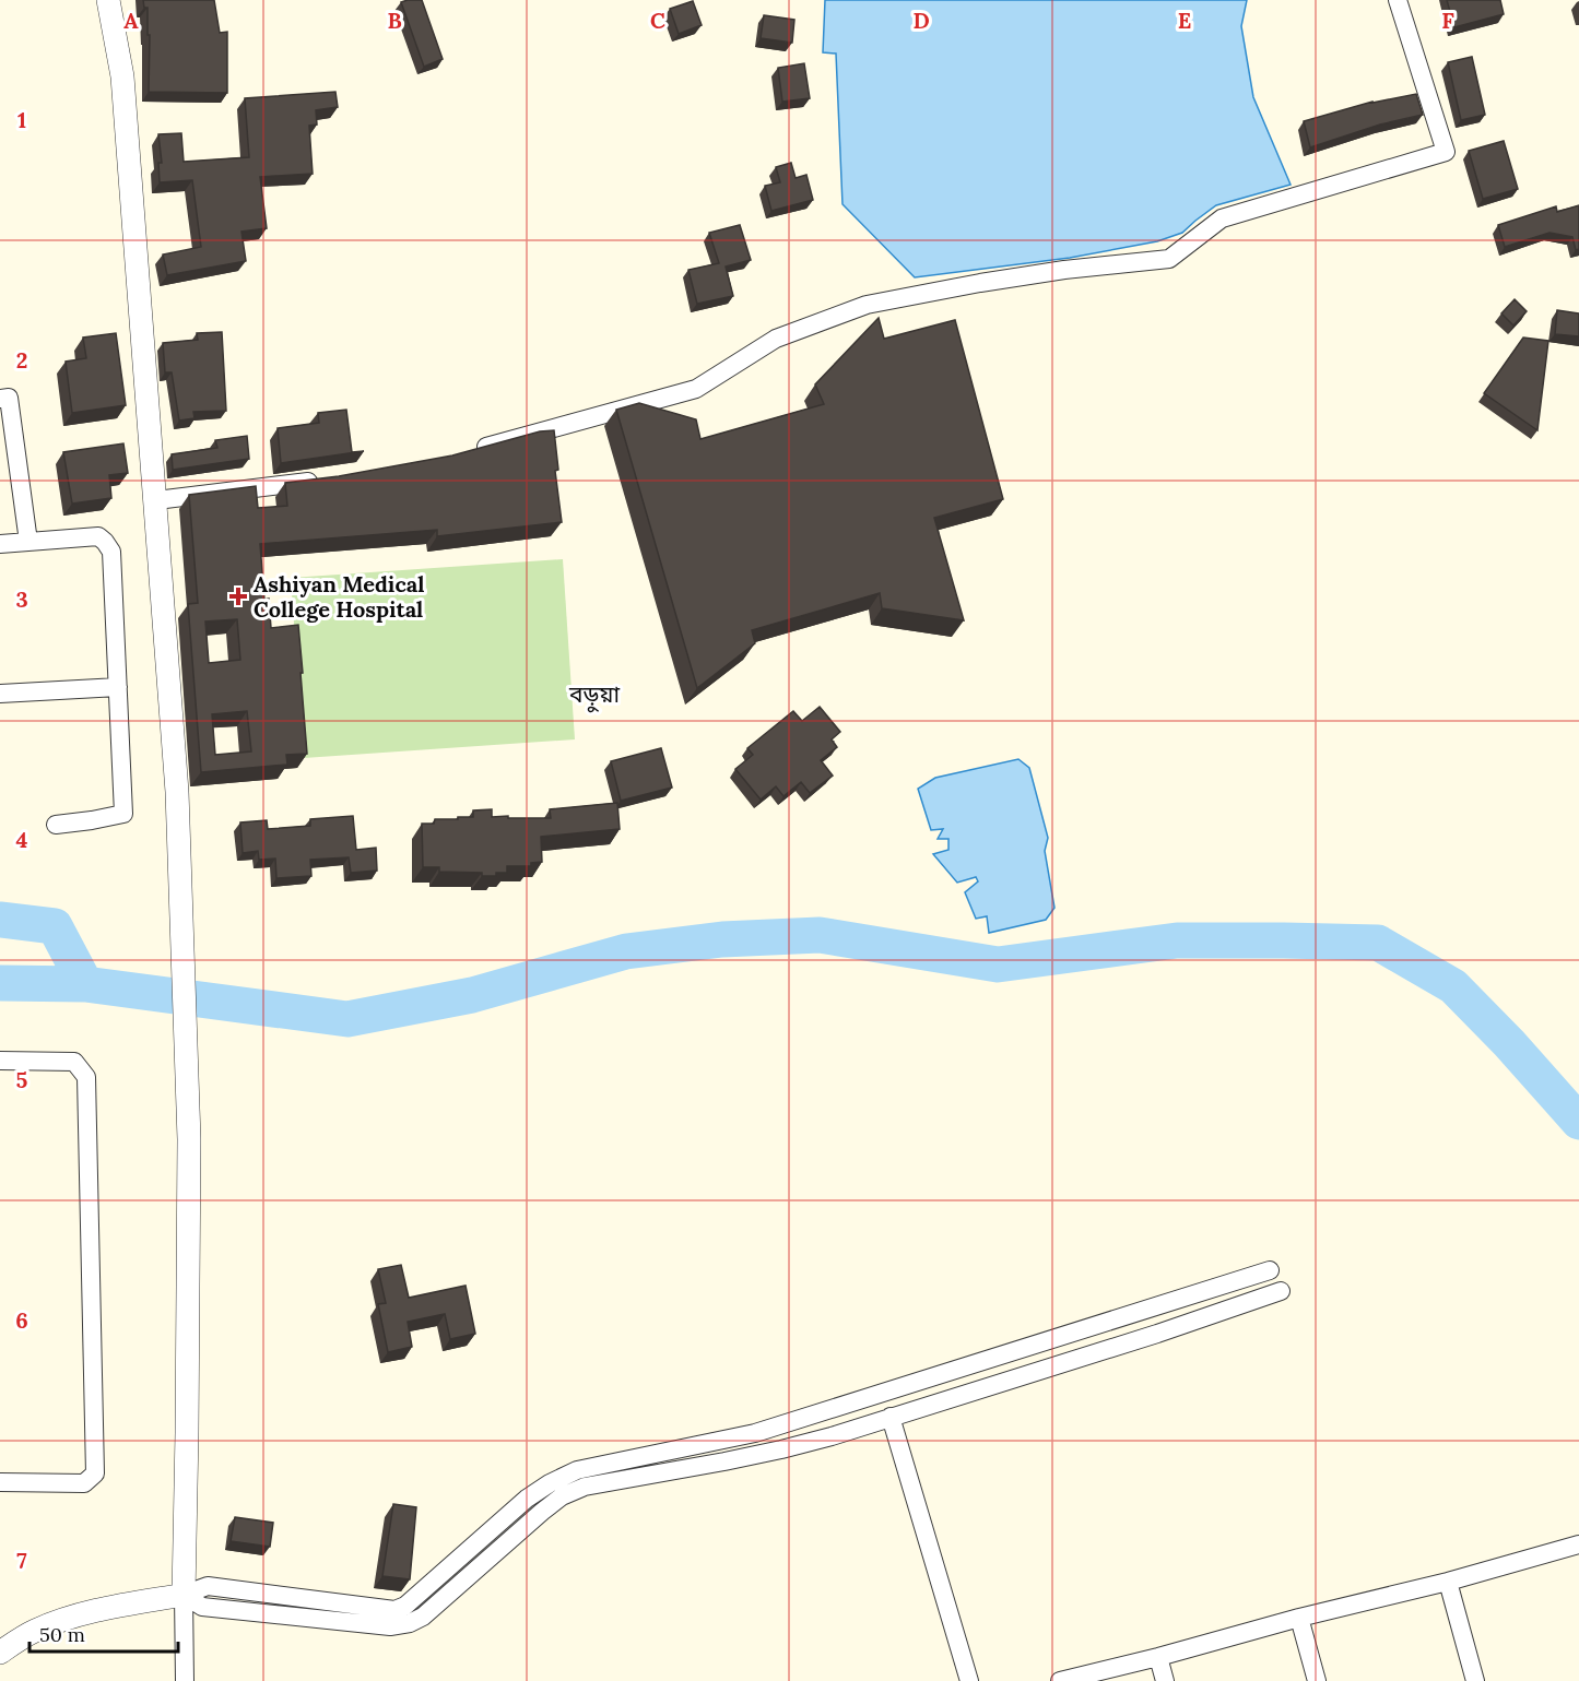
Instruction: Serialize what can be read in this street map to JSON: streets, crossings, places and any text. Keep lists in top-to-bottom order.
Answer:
{
  "districts": ["বড়ুয়া"],
  "places": {
    "health": ["Ashiyan Medical College Hospital"]
  },
  "scale_bar": "50 m",
  "grid": {
    "columns": [
      "A",
      "B",
      "C",
      "D",
      "E",
      "F"
    ],
    "rows": [
      "1",
      "2",
      "3",
      "4",
      "5",
      "6",
      "7"
    ]
  }
}
